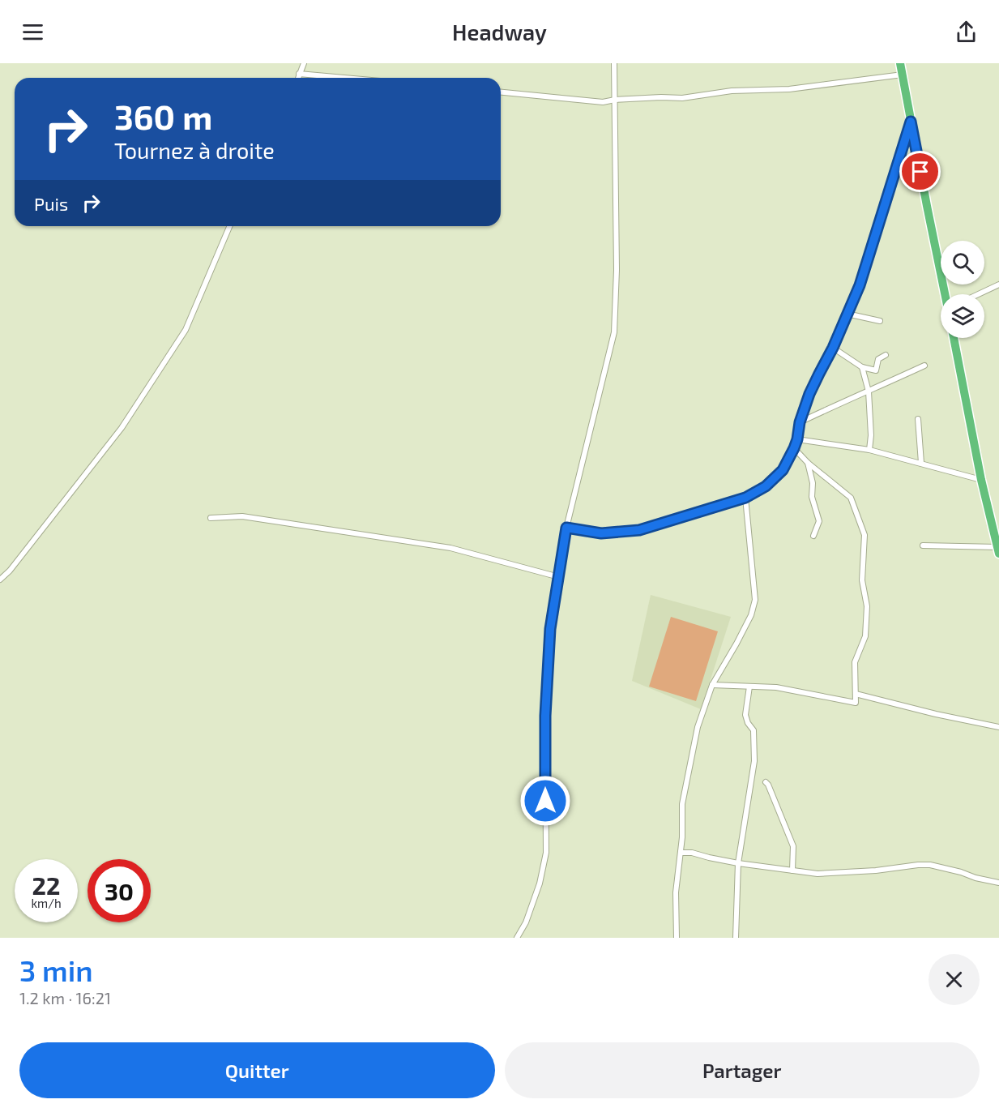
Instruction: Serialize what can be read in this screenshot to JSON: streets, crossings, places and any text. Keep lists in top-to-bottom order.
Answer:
{
  "page": {
    "header": "Headway",
    "turn": ["360 m", "Tournez à droite"],
    "then": "Puis",
    "speed": "22 km/h",
    "limit": "30",
    "heading": ["3 min", "1.2 km · 16:21"],
    "buttons": ["Quitter", "Partager"]
  }
}
